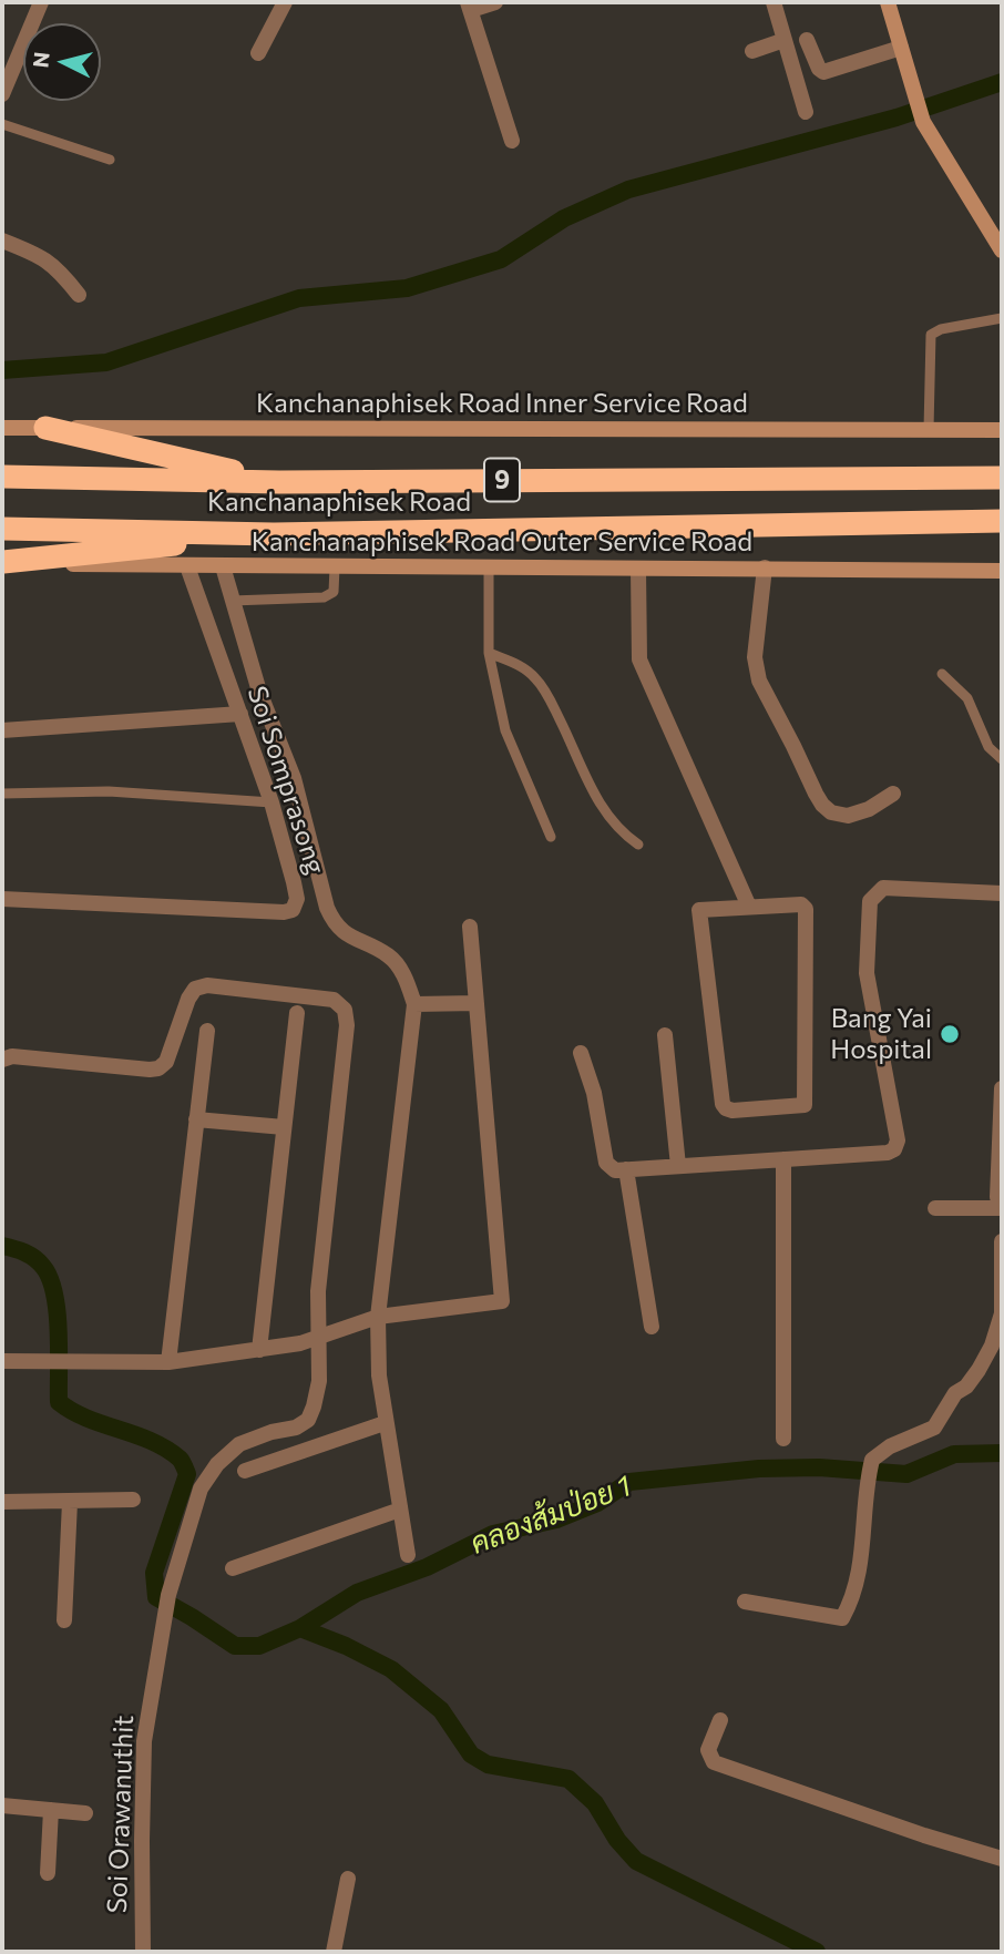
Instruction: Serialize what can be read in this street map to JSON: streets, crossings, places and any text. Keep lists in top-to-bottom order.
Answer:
{
  "streets": {
    "highway": ["9", "Kanchanaphisek Road"],
    "main road": ["Kanchanaphisek Road Inner Service Road", "Kanchanaphisek Road Outer Service Road"],
    "street": ["Soi Somprasong", "Soi Orawanuthit"]
  },
  "crossings": [
    ["Kanchanaphisek Road Outer Service Road", "Soi Somprasong"]
  ],
  "water": ["คลองส้มป่อย 1"],
  "places": ["Bang Yai Hospital"],
  "north": "left"
}
